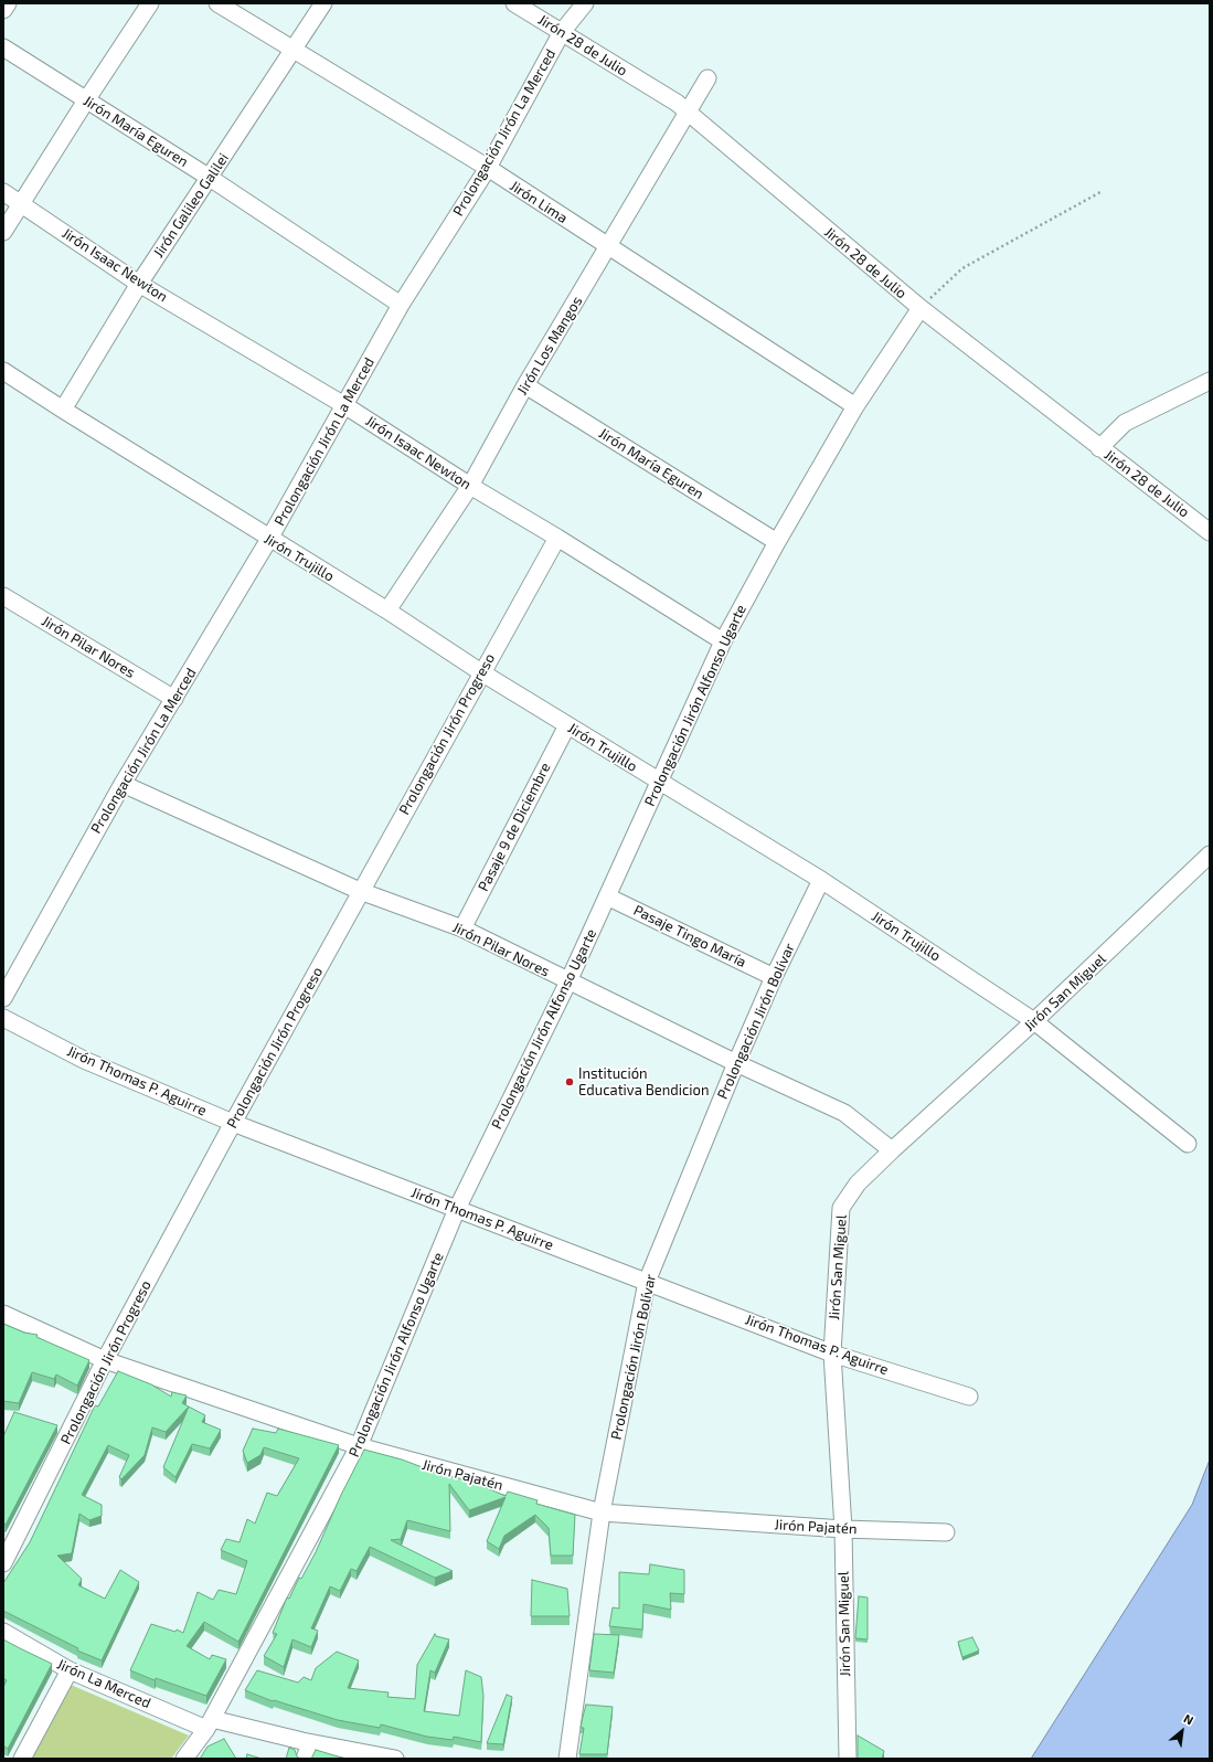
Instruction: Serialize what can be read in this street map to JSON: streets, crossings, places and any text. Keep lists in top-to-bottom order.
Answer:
{
  "streets": {
    "street": [
      "Jirón 28 de Julio",
      "Jirón María Eguren",
      "Prolongación Jirón La Merced",
      "Jirón Lima",
      "Jirón Galileo Galilei",
      "Jirón Isaac Newton",
      "Jirón Los Mangos",
      "Jirón Trujillo",
      "Jirón Pilar Nores",
      "Prolongación Jirón Alfonso Ugarte",
      "Prolongación Jirón Progreso",
      "Pasaje 9 de Diciembre",
      "Pasaje Tingo María",
      "Jirón San Miguel",
      "Prolongación Jirón Bolívar",
      "Jirón Thomas P. Aguirre",
      "Jirón Pajatén",
      "Jirón La Merced"
    ]
  },
  "crossings": [
    ["Jirón 28 de Julio", "Prolongación Jirón La Merced"],
    ["Jirón 28 de Julio", "Jirón Los Mangos"],
    ["Jirón 28 de Julio", "Prolongación Jirón Alfonso Ugarte"],
    ["Jirón María Eguren", "Prolongación Jirón La Merced"],
    ["Jirón María Eguren", "Jirón Galileo Galilei"],
    ["Jirón María Eguren", "Jirón Los Mangos"],
    ["Jirón María Eguren", "Prolongación Jirón Alfonso Ugarte"],
    ["Prolongación Jirón La Merced", "Jirón Lima"],
    ["Prolongación Jirón La Merced", "Jirón Isaac Newton"],
    ["Prolongación Jirón La Merced", "Jirón Trujillo"],
    ["Prolongación Jirón La Merced", "Jirón Pilar Nores"],
    ["Jirón Lima", "Jirón Galileo Galilei"],
    ["Jirón Lima", "Jirón Los Mangos"],
    ["Jirón Lima", "Prolongación Jirón Alfonso Ugarte"],
    ["Jirón Galileo Galilei", "Jirón Isaac Newton"],
    ["Jirón Galileo Galilei", "Jirón Trujillo"],
    ["Jirón Isaac Newton", "Jirón Los Mangos"],
    ["Jirón Isaac Newton", "Prolongación Jirón Alfonso Ugarte"],
    ["Jirón Isaac Newton", "Prolongación Jirón Progreso"],
    ["Jirón Los Mangos", "Jirón Trujillo"],
    ["Jirón Trujillo", "Prolongación Jirón Alfonso Ugarte"],
    ["Jirón Trujillo", "Prolongación Jirón Progreso"],
    ["Jirón Trujillo", "Pasaje 9 de Diciembre"],
    ["Jirón Trujillo", "Jirón San Miguel"],
    ["Jirón Trujillo", "Prolongación Jirón Bolívar"],
    ["Jirón Pilar Nores", "Prolongación Jirón Alfonso Ugarte"],
    ["Jirón Pilar Nores", "Prolongación Jirón Progreso"],
    ["Jirón Pilar Nores", "Pasaje 9 de Diciembre"],
    ["Jirón Pilar Nores", "Jirón San Miguel"],
    ["Jirón Pilar Nores", "Prolongación Jirón Bolívar"],
    ["Prolongación Jirón Alfonso Ugarte", "Pasaje Tingo María"],
    ["Prolongación Jirón Alfonso Ugarte", "Jirón Thomas P. Aguirre"],
    ["Prolongación Jirón Alfonso Ugarte", "Jirón Pajatén"],
    ["Prolongación Jirón Alfonso Ugarte", "Jirón La Merced"],
    ["Prolongación Jirón Progreso", "Jirón Thomas P. Aguirre"],
    ["Prolongación Jirón Progreso", "Jirón Pajatén"],
    ["Pasaje Tingo María", "Prolongación Jirón Bolívar"],
    ["Jirón San Miguel", "Jirón Thomas P. Aguirre"],
    ["Jirón San Miguel", "Jirón Pajatén"],
    ["Prolongación Jirón Bolívar", "Jirón Thomas P. Aguirre"],
    ["Prolongación Jirón Bolívar", "Jirón Pajatén"]
  ],
  "places": ["Institución Educativa Bendicion"],
  "north": "top right"
}
